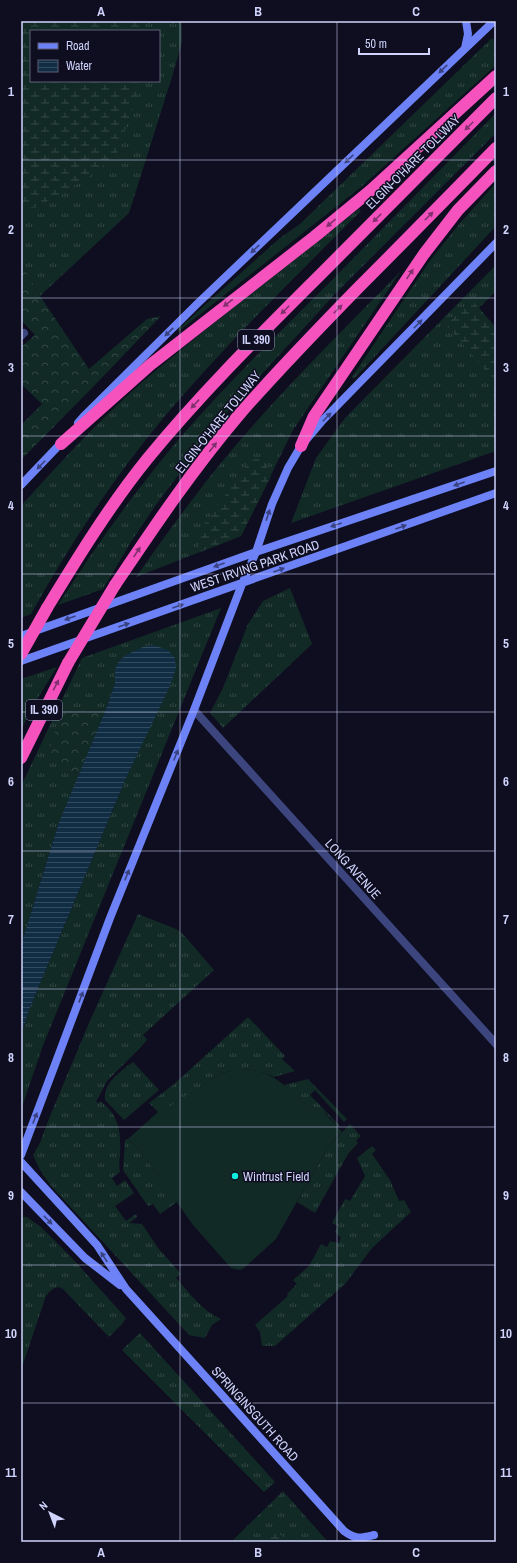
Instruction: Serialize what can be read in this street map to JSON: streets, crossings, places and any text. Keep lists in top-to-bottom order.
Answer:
{
  "streets": {
    "highway": ["ELGIN-O'HARE TOLLWAY", "IL 390"],
    "main road": ["WEST IRVING PARK ROAD", "SPRINGINSGUTH ROAD"],
    "street": ["LONG AVENUE"]
  },
  "places": ["Wintrust Field"],
  "legend": ["Road", "Water"],
  "scale_bar": "50 m",
  "north": "top left",
  "grid": {
    "columns": ["A", "B", "C"],
    "rows": [
      "1",
      "2",
      "3",
      "4",
      "5",
      "6",
      "7",
      "8",
      "9",
      "10",
      "11"
    ]
  }
}
